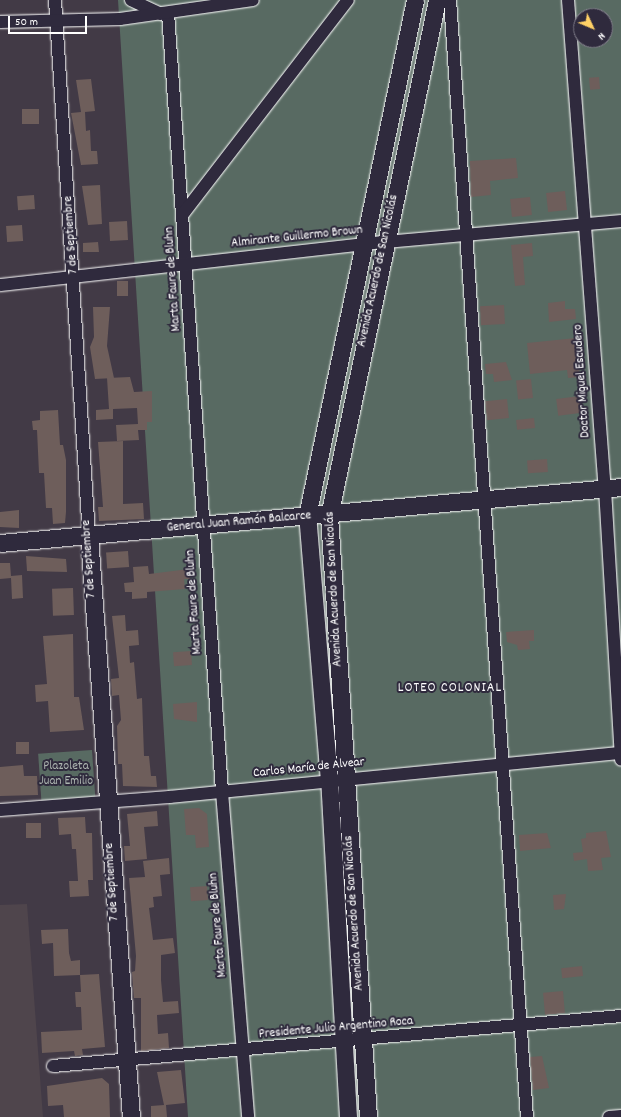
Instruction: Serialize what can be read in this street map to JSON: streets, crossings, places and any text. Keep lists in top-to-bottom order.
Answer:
{
  "streets": {
    "street": [
      "7 de Septiembre",
      "Almirante Guillermo Brown",
      "Avenida Acuerdo de San Nicolás",
      "Marta Faure de Bluhn",
      "Doctor Miguel Escudero",
      "General Juan Ramón Balcarce",
      "Carlos María de Alvear",
      "Presidente Julio Argentino Roca"
    ]
  },
  "crossings": [
    ["7 de Septiembre", "Almirante Guillermo Brown"],
    ["7 de Septiembre", "General Juan Ramón Balcarce"],
    ["7 de Septiembre", "Carlos María de Alvear"],
    ["7 de Septiembre", "Presidente Julio Argentino Roca"],
    ["Almirante Guillermo Brown", "Avenida Acuerdo de San Nicolás"],
    ["Almirante Guillermo Brown", "Marta Faure de Bluhn"],
    ["Almirante Guillermo Brown", "Doctor Miguel Escudero"],
    ["Avenida Acuerdo de San Nicolás", "General Juan Ramón Balcarce"],
    ["Avenida Acuerdo de San Nicolás", "Carlos María de Alvear"],
    ["Avenida Acuerdo de San Nicolás", "Presidente Julio Argentino Roca"],
    ["Marta Faure de Bluhn", "General Juan Ramón Balcarce"],
    ["Marta Faure de Bluhn", "Carlos María de Alvear"],
    ["Marta Faure de Bluhn", "Presidente Julio Argentino Roca"],
    ["Doctor Miguel Escudero", "General Juan Ramón Balcarce"],
    ["Doctor Miguel Escudero", "Carlos María de Alvear"]
  ],
  "districts": ["LOTEO COLONIAL"],
  "parks": ["Plazoleta Juan Emilio"],
  "scale_bar": "50 m",
  "north": "bottom right"
}
